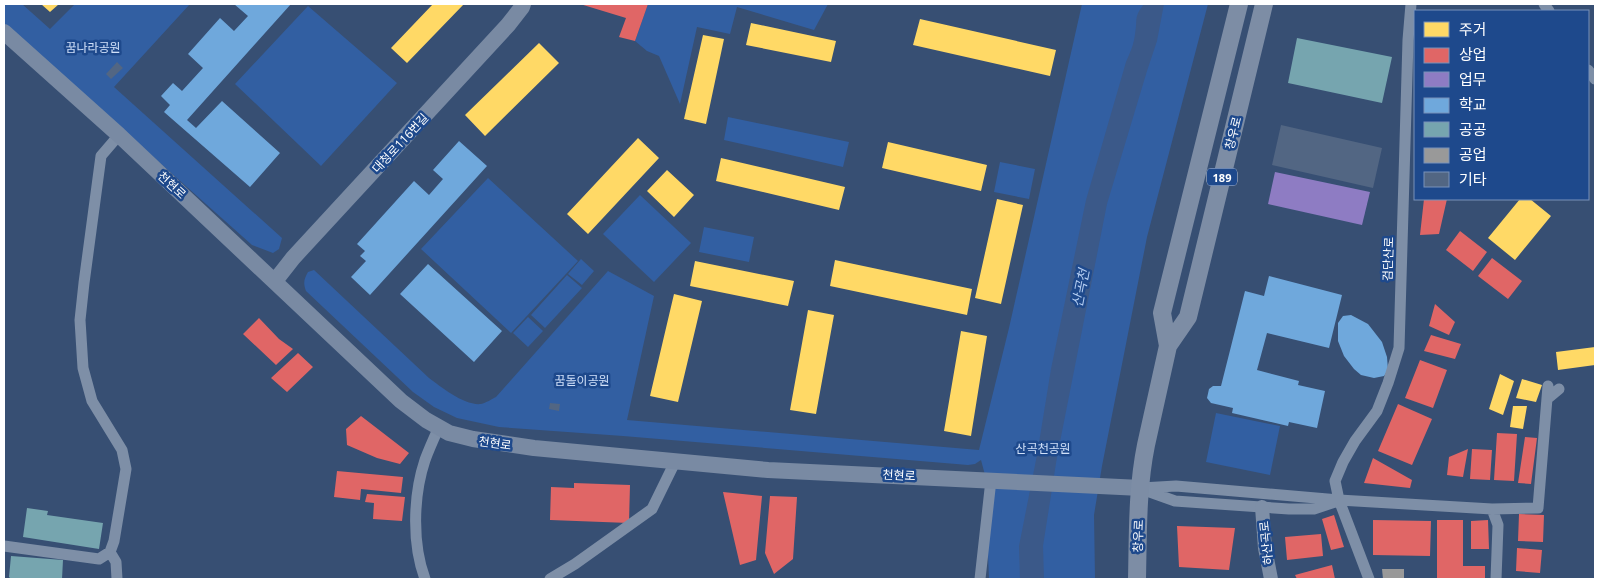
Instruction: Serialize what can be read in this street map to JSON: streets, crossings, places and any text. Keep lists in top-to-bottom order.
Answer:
{
  "streets": {
    "main road": [
      "창우로",
      "대청로116번길",
      "189",
      "천현로"
    ],
    "street": ["검단산로", "하산곡로"]
  },
  "crossings": [
    ["창우로", "천현로"],
    ["대청로116번길", "천현로"]
  ],
  "water": ["산곡천"],
  "parks": ["꿈나라공원", "꿈돌이공원", "산곡천공원"],
  "legend": [
    "주거",
    "상업",
    "업무",
    "학교",
    "공공",
    "공업",
    "기타"
  ]
}
